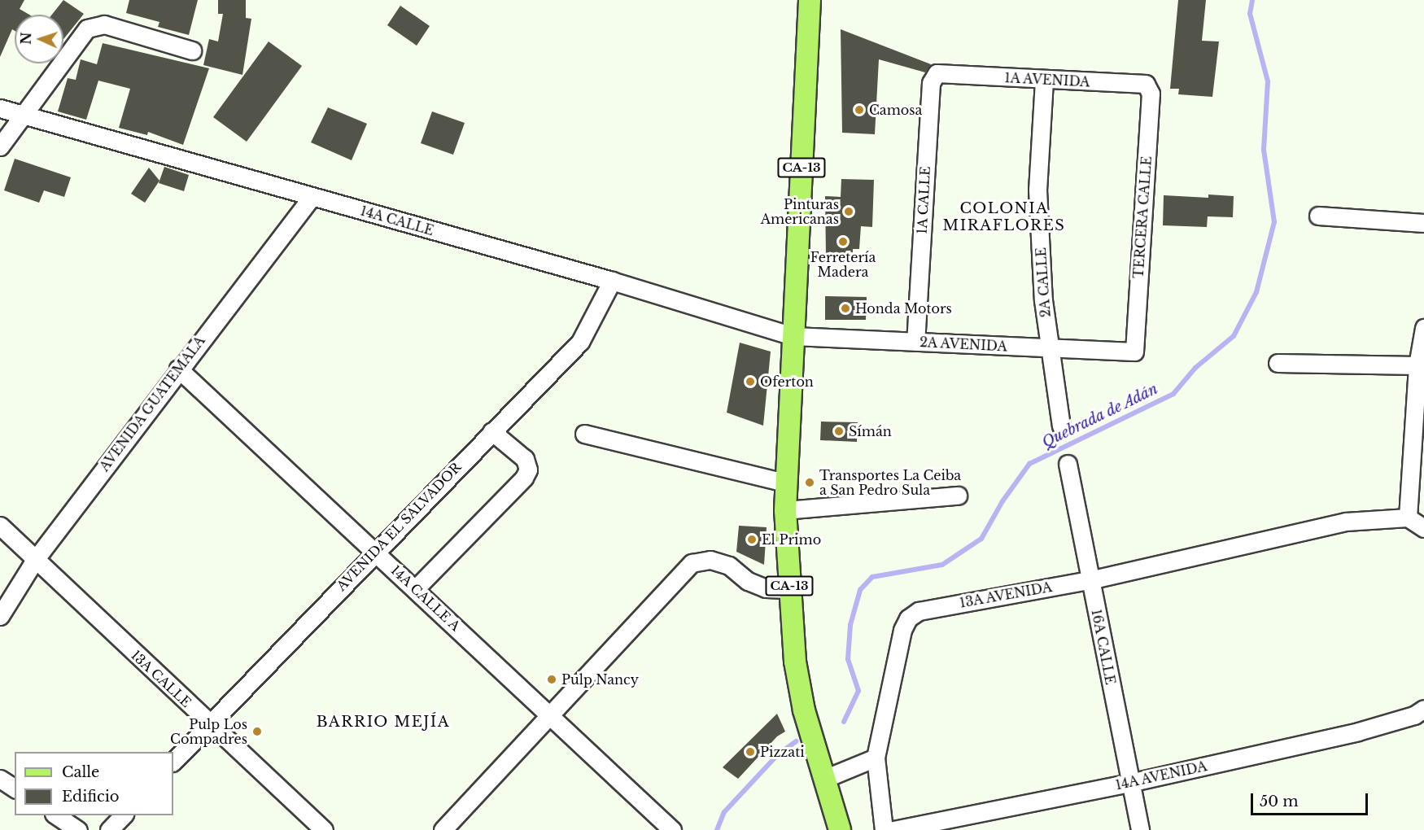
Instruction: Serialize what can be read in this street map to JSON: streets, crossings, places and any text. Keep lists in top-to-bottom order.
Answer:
{
  "streets": {
    "main road": ["CA-13"],
    "street": [
      "1A AVENIDA",
      "1A CALLE",
      "TERCERA CALLE",
      "14A CALLE",
      "2A CALLE",
      "2A AVENIDA",
      "AVENIDA GUATEMALA",
      "AVENIDA EL SALVADOR",
      "13A AVENIDA",
      "14A CALLE A",
      "16A CALLE",
      "13A CALLE",
      "14A AVENIDA"
    ]
  },
  "crossings": [
    ["1A AVENIDA", "1A CALLE"],
    ["1A AVENIDA", "TERCERA CALLE"],
    ["1A AVENIDA", "2A CALLE"],
    ["CA-13", "14A CALLE"],
    ["CA-13", "2A AVENIDA"],
    ["1A CALLE", "2A AVENIDA"],
    ["TERCERA CALLE", "2A AVENIDA"],
    ["14A CALLE", "2A AVENIDA"],
    ["14A CALLE", "AVENIDA GUATEMALA"],
    ["14A CALLE", "AVENIDA EL SALVADOR"],
    ["2A CALLE", "2A AVENIDA"],
    ["AVENIDA GUATEMALA", "14A CALLE A"],
    ["AVENIDA GUATEMALA", "13A CALLE"],
    ["AVENIDA EL SALVADOR", "14A CALLE A"],
    ["AVENIDA EL SALVADOR", "13A CALLE"],
    ["13A AVENIDA", "16A CALLE"],
    ["16A CALLE", "14A AVENIDA"]
  ],
  "districts": ["COLONIA MIRAFLORES", "BARRIO MEJÍA"],
  "water": ["Quebrada de Adán"],
  "places": [
    "Camosa",
    "Pinturas Americanas",
    "Ferretería Madera",
    "Honda Motors",
    "Oferton",
    "Símán",
    "Transportes La Ceiba a San Pedro Sula",
    "El Primo",
    "Pulp Nancy",
    "Pulp Los Compadres",
    "Pizzati"
  ],
  "legend": ["Calle", "Edificio"],
  "scale_bar": "50 m",
  "north": "left"
}
